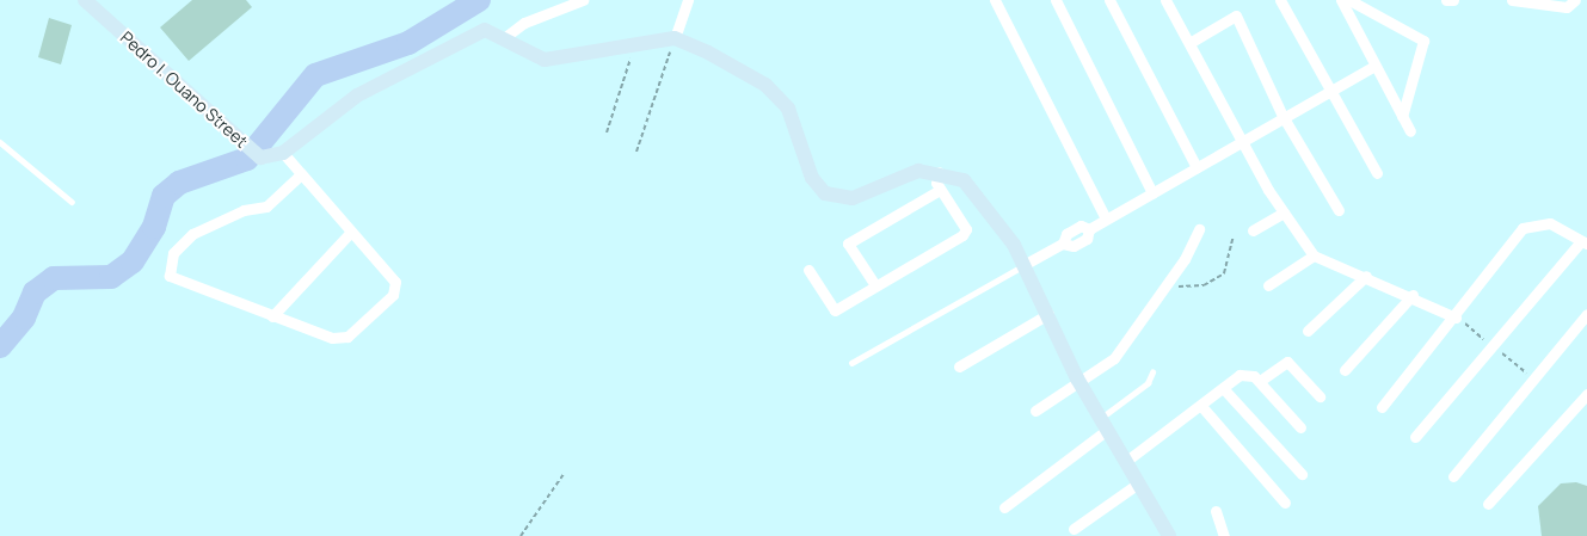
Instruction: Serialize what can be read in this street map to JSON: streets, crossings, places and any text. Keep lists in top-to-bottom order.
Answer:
{
  "streets": {
    "street": ["Pedro I. Ouano Street"]
  }
}
